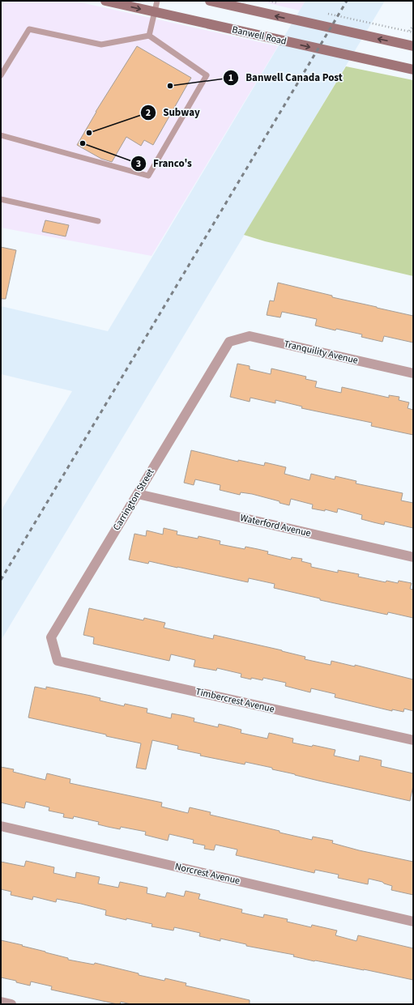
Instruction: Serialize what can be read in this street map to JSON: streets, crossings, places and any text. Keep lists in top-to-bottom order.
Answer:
{
  "streets": {
    "main road": ["Banwell Road"],
    "street": [
      "Tranquility Avenue",
      "Carrington Street",
      "Waterford Avenue",
      "Timbercrest Avenue",
      "Norcrest Avenue"
    ]
  },
  "crossings": [
    ["Tranquility Avenue", "Carrington Street"],
    ["Carrington Street", "Waterford Avenue"],
    ["Carrington Street", "Timbercrest Avenue"]
  ],
  "places": ["Banwell Canada Post", "Subway", "Franco's"]
}
